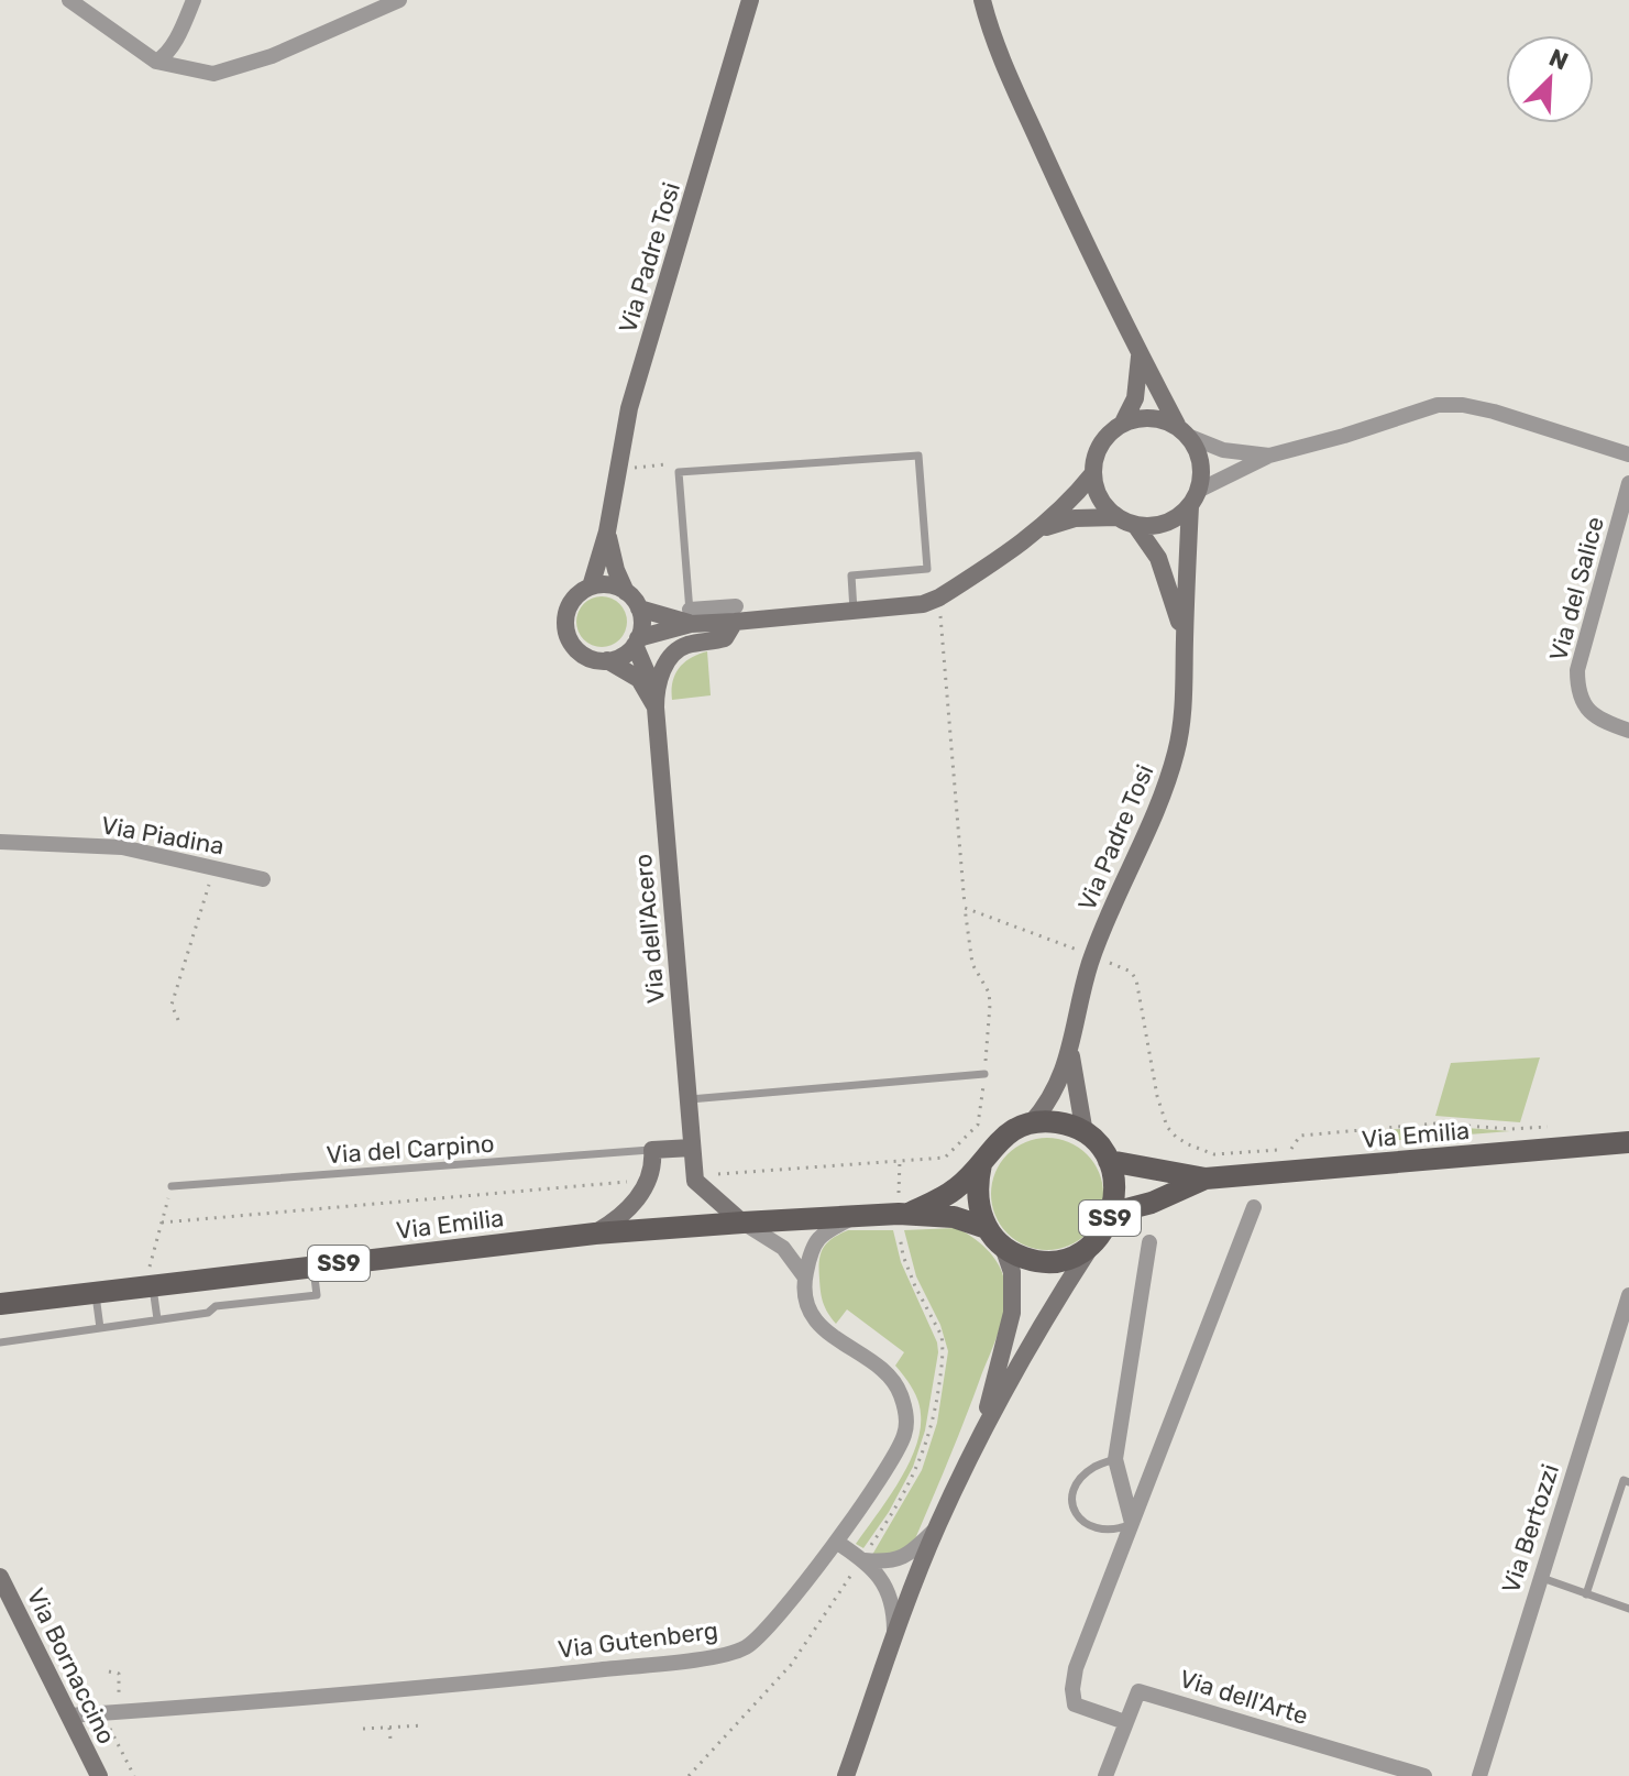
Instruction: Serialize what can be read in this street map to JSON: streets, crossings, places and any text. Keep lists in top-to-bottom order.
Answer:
{
  "streets": {
    "main road": ["Via Emilia", "SS9"],
    "street": [
      "Via Padre Tosi",
      "Via del Salice",
      "Via Piadina",
      "Via dell'Acero",
      "Via Bertozzi",
      "Via Gutenberg",
      "Via Bornaccino",
      "Via dell'Arte"
    ],
    "lane": ["Via del Carpino"]
  },
  "crossings": [
    ["Via Padre Tosi", "Via dell'Acero"],
    ["Via Padre Tosi", "Via Emilia"],
    ["Via Padre Tosi", "SS9"],
    ["Via Emilia", "SS9"],
    ["Via Emilia", "Via Gutenberg"],
    ["Via Gutenberg", "Via Bornaccino"]
  ],
  "north": "top right"
}
